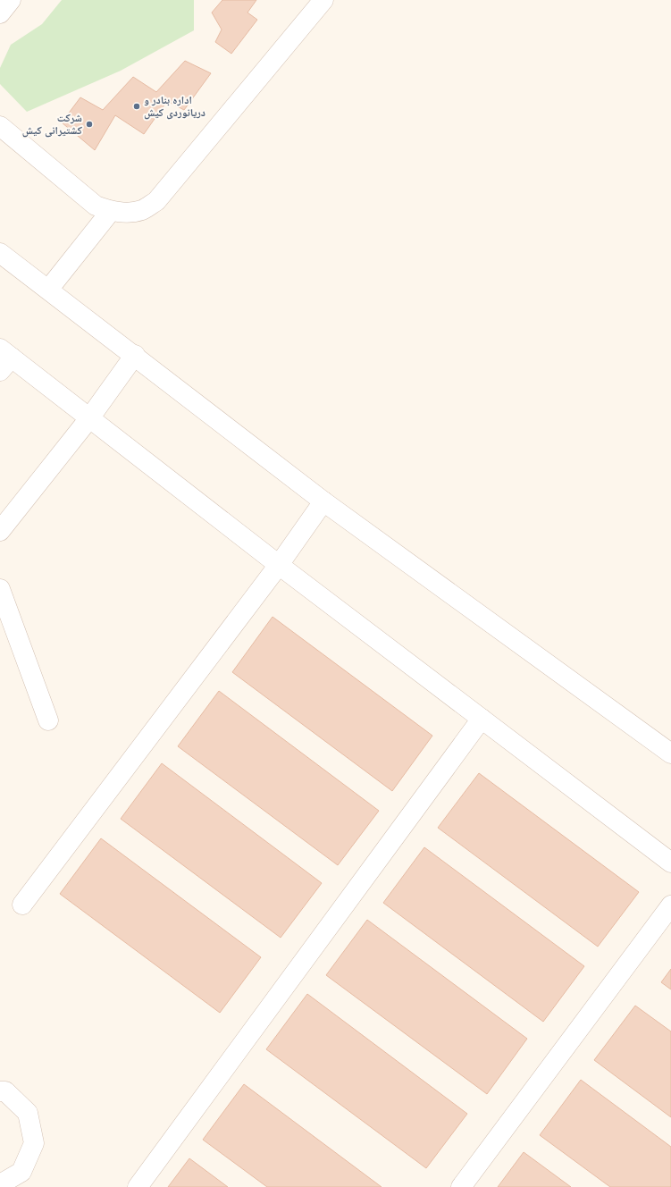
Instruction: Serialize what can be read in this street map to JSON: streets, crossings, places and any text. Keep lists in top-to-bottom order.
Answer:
{
  "places": ["اداره بنادر و دریانوردی کیش", "شرکت کشتیرانی کیش"]
}
